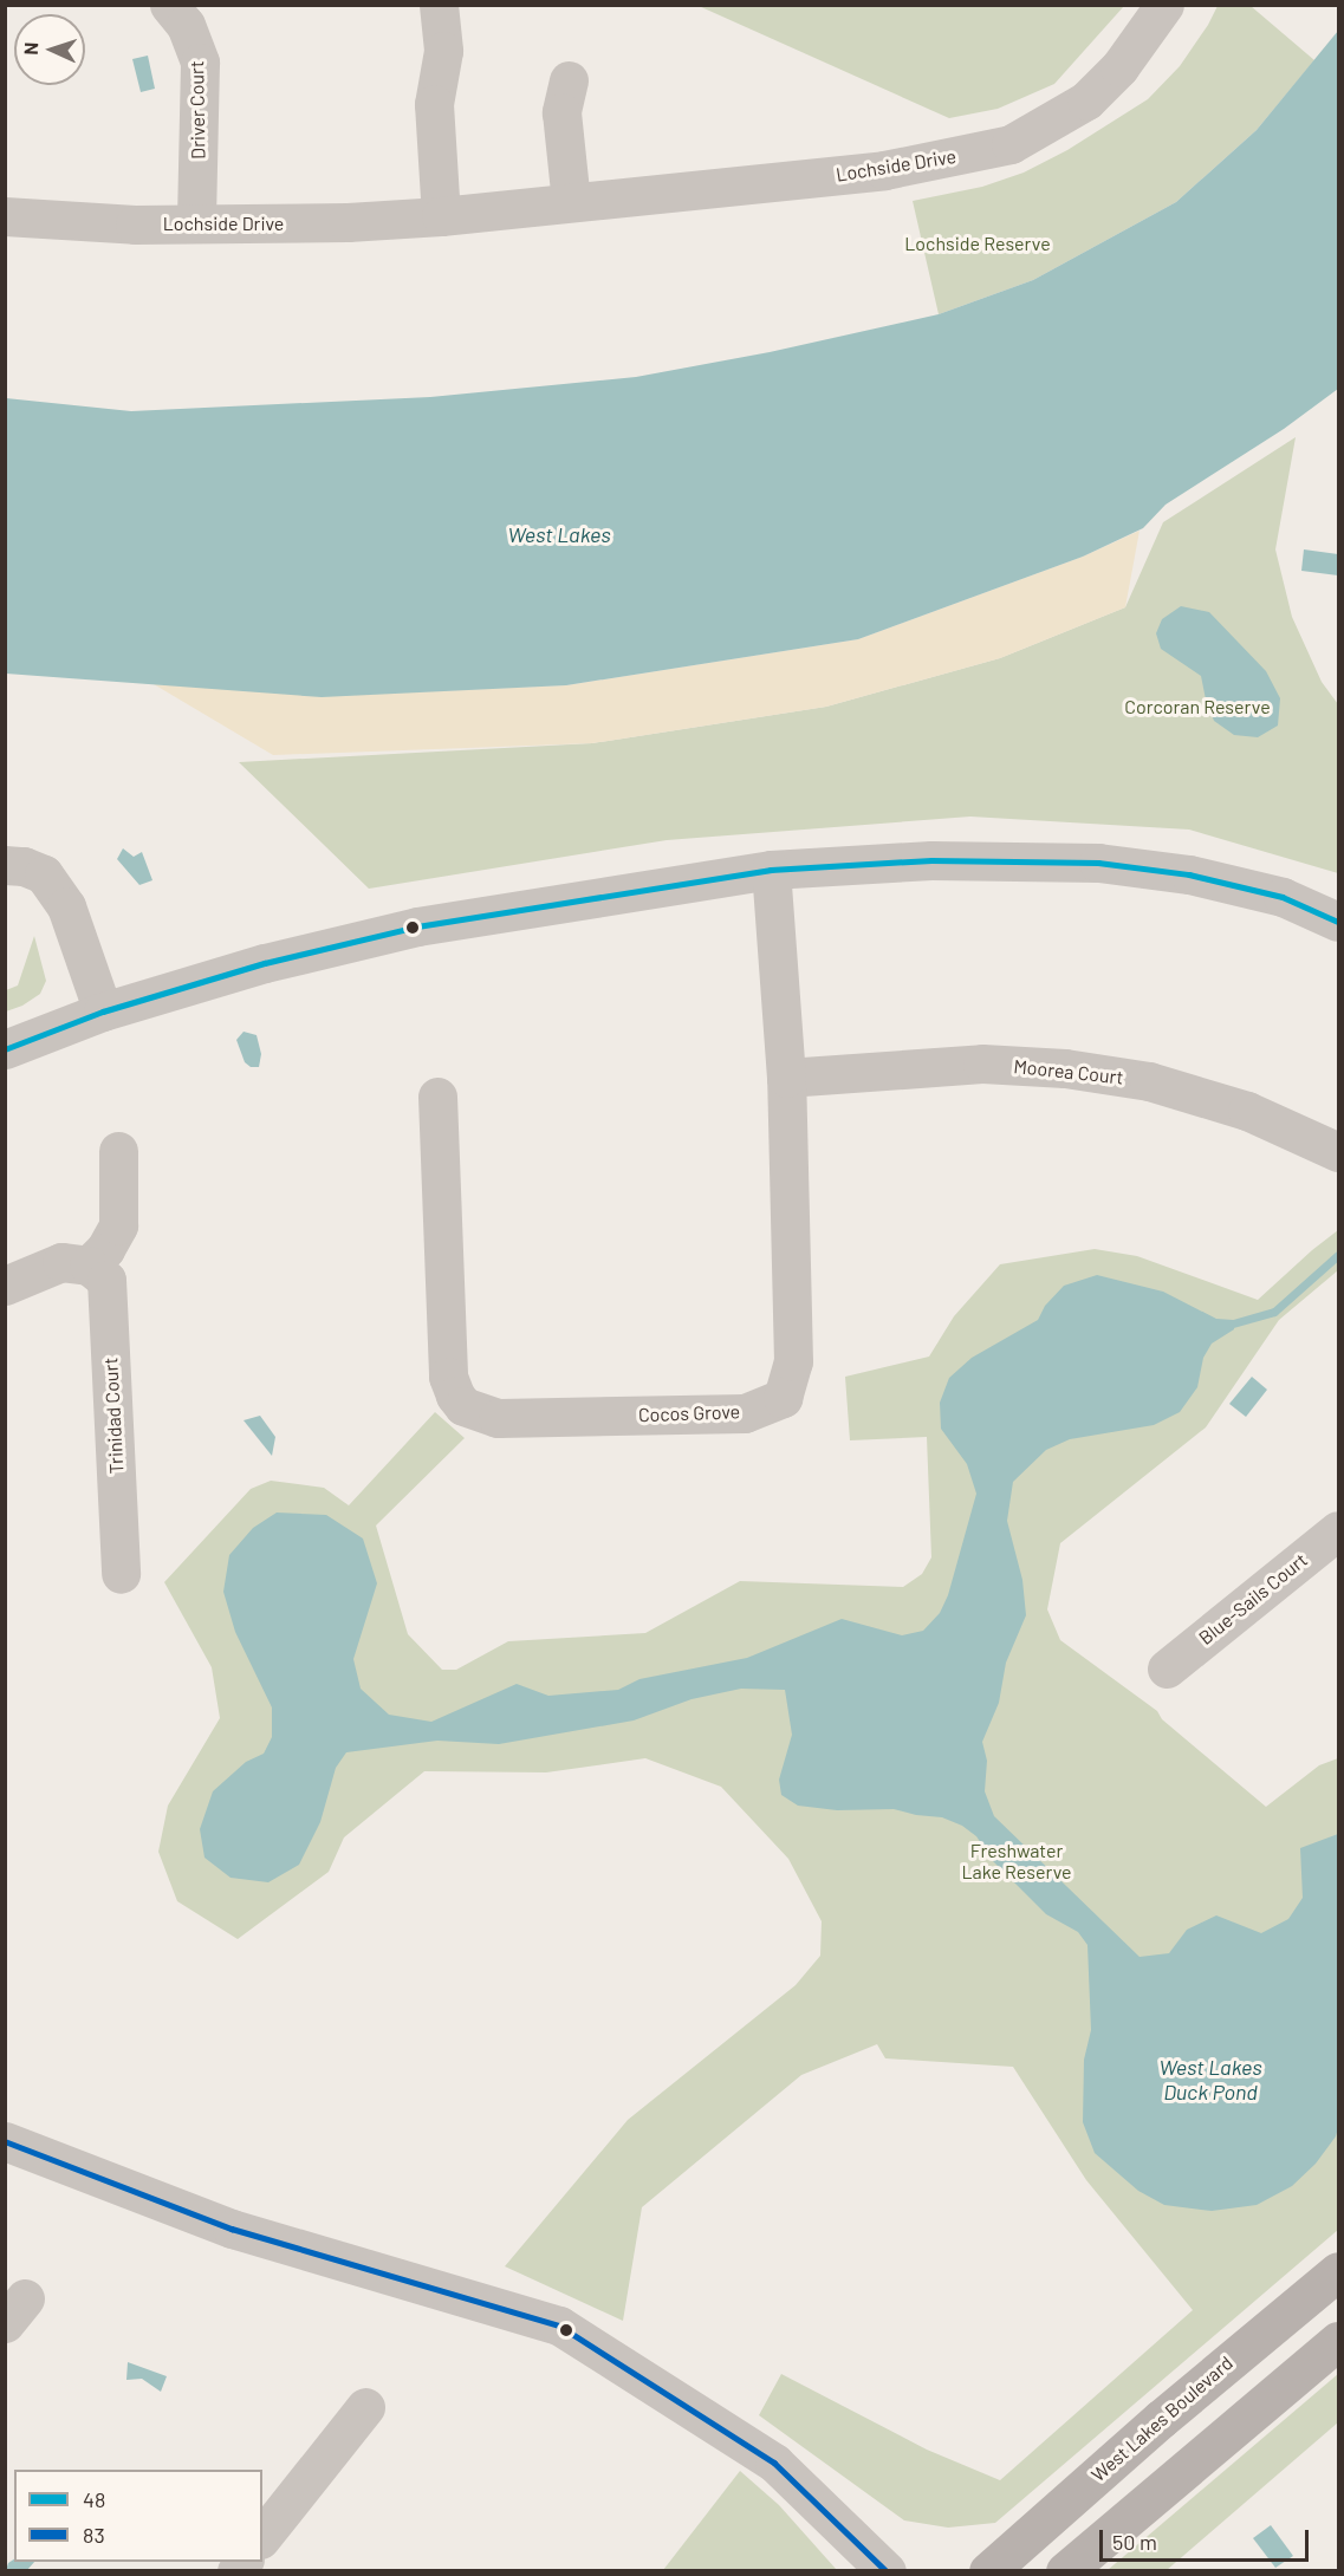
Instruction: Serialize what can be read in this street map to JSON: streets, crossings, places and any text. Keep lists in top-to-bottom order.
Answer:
{
  "streets": {
    "main road": ["West Lakes Boulevard"],
    "street": [
      "Driver Court",
      "Lochside Drive",
      "Moorea Court",
      "Cocos Grove",
      "Trinidad Court",
      "Blue-Sails Court"
    ]
  },
  "crossings": [
    ["Driver Court", "Lochside Drive"],
    ["Moorea Court", "Cocos Grove"]
  ],
  "water": ["West Lakes", "West Lakes Duck Pond"],
  "parks": ["Lochside Reserve", "Corcoran Reserve", "Freshwater Lake Reserve"],
  "lines": ["transit line 48", "transit line 83"],
  "legend": ["48", "83"],
  "scale_bar": "50 m",
  "north": "left"
}
